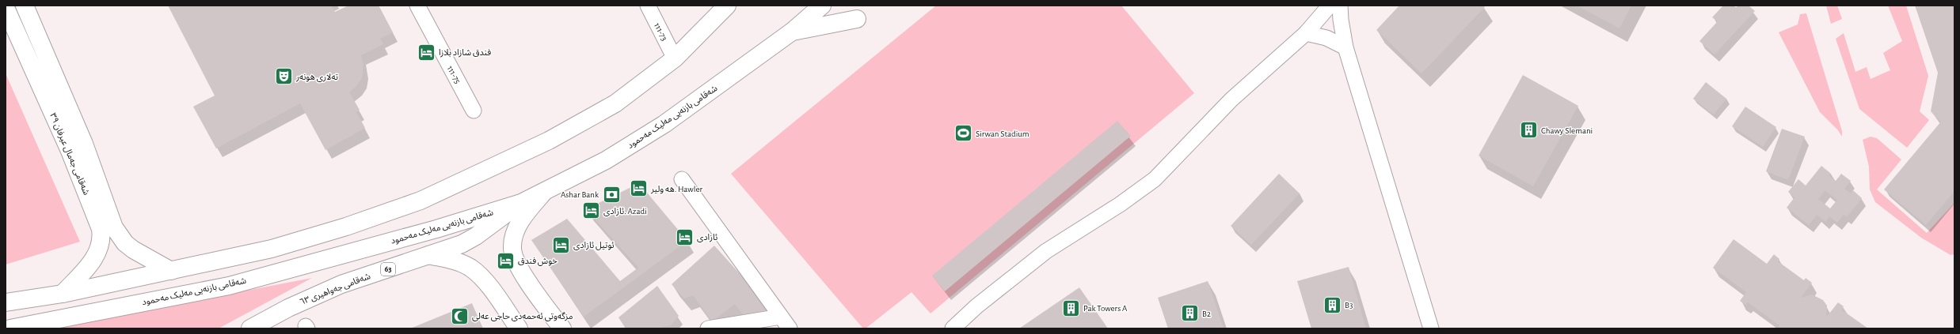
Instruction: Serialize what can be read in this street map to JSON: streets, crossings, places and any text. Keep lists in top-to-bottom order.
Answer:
{
  "streets": {
    "main road": [
      "شەقامی بازنەیی مەلیک مەحمود",
      "شەقامی جەمال عیرفان ٣٩",
      "63",
      "شەقامی جەواهیری ٦٣"
    ],
    "street": ["111-73", "111-75"]
  },
  "crossings": [
    ["شەقامی بازنەیی مەلیک مەحمود", "شەقامی جەواهیری ٦٣"]
  ],
  "places": {
    "hotel": [
      "فندق شازاد بلازا",
      "هه ولير. Hawler",
      "ئازادى. Azadi",
      "ئازادی",
      "ئوتیل ئازادی",
      "خوش فندق"
    ],
    "theatre": ["تەلاری هونەر"],
    "building": [
      "Chawy Slemani",
      "B3",
      "Pak Towers A",
      "B2"
    ],
    "sports": ["Sirwan Stadium"],
    "bank": ["Ashar Bank"],
    "mosque": ["مزگەوتی ئەحمەدی حاجی عەلی"]
  }
}
